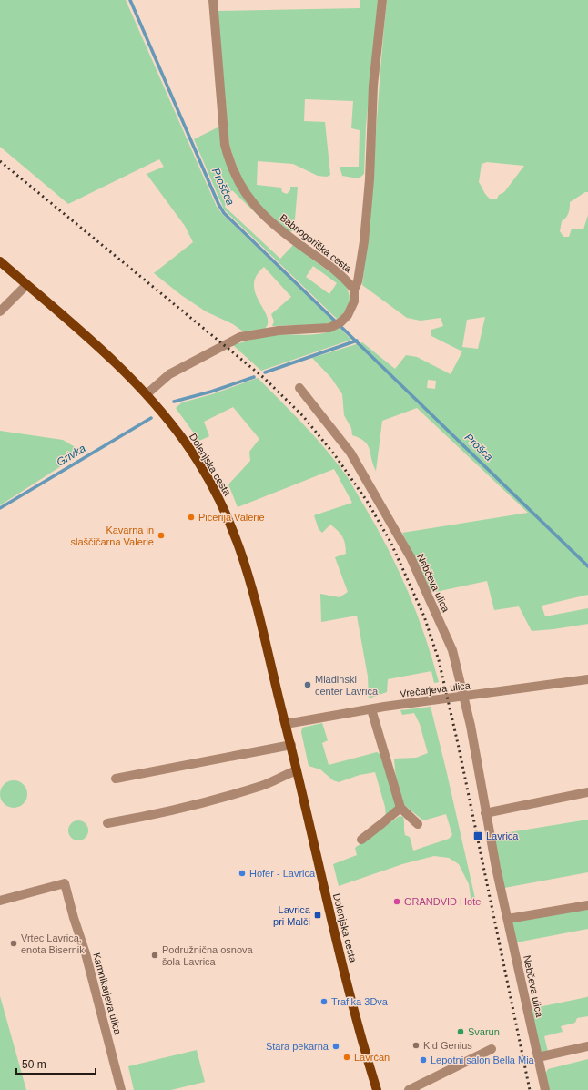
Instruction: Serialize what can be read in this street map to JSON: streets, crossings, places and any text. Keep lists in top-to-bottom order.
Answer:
{
  "streets": {
    "main road": ["Dolenjska cesta"],
    "street": [
      "Babnogoriška cesta",
      "Nebčeva ulica",
      "Vrečarjeva ulica",
      "Kamnikarjeva ulica"
    ]
  },
  "crossings": [
    ["Dolenjska cesta", "Vrečarjeva ulica"],
    ["Nebčeva ulica", "Vrečarjeva ulica"]
  ],
  "water": ["Proščca", "Prošca", "Grivka"],
  "places": {
    "other": [
      "Picerija Valerie",
      "Kavarna in slaščičarna Valerie",
      "Mladinski center Lavrica",
      "Hofer - Lavrica",
      "GRANDVID Hotel",
      "Vrtec Lavrica, enota Bisernik",
      "Podružnična osnova šola Lavrica",
      "Trafika 3Dva",
      "Svarun",
      "Kid Genius",
      "Stara pekarna",
      "Lavrčan",
      "Lepotni salon Bella Mia"
    ],
    "transit": ["Lavrica", "Lavrica pri Malči"]
  },
  "scale_bar": "50 m"
}
